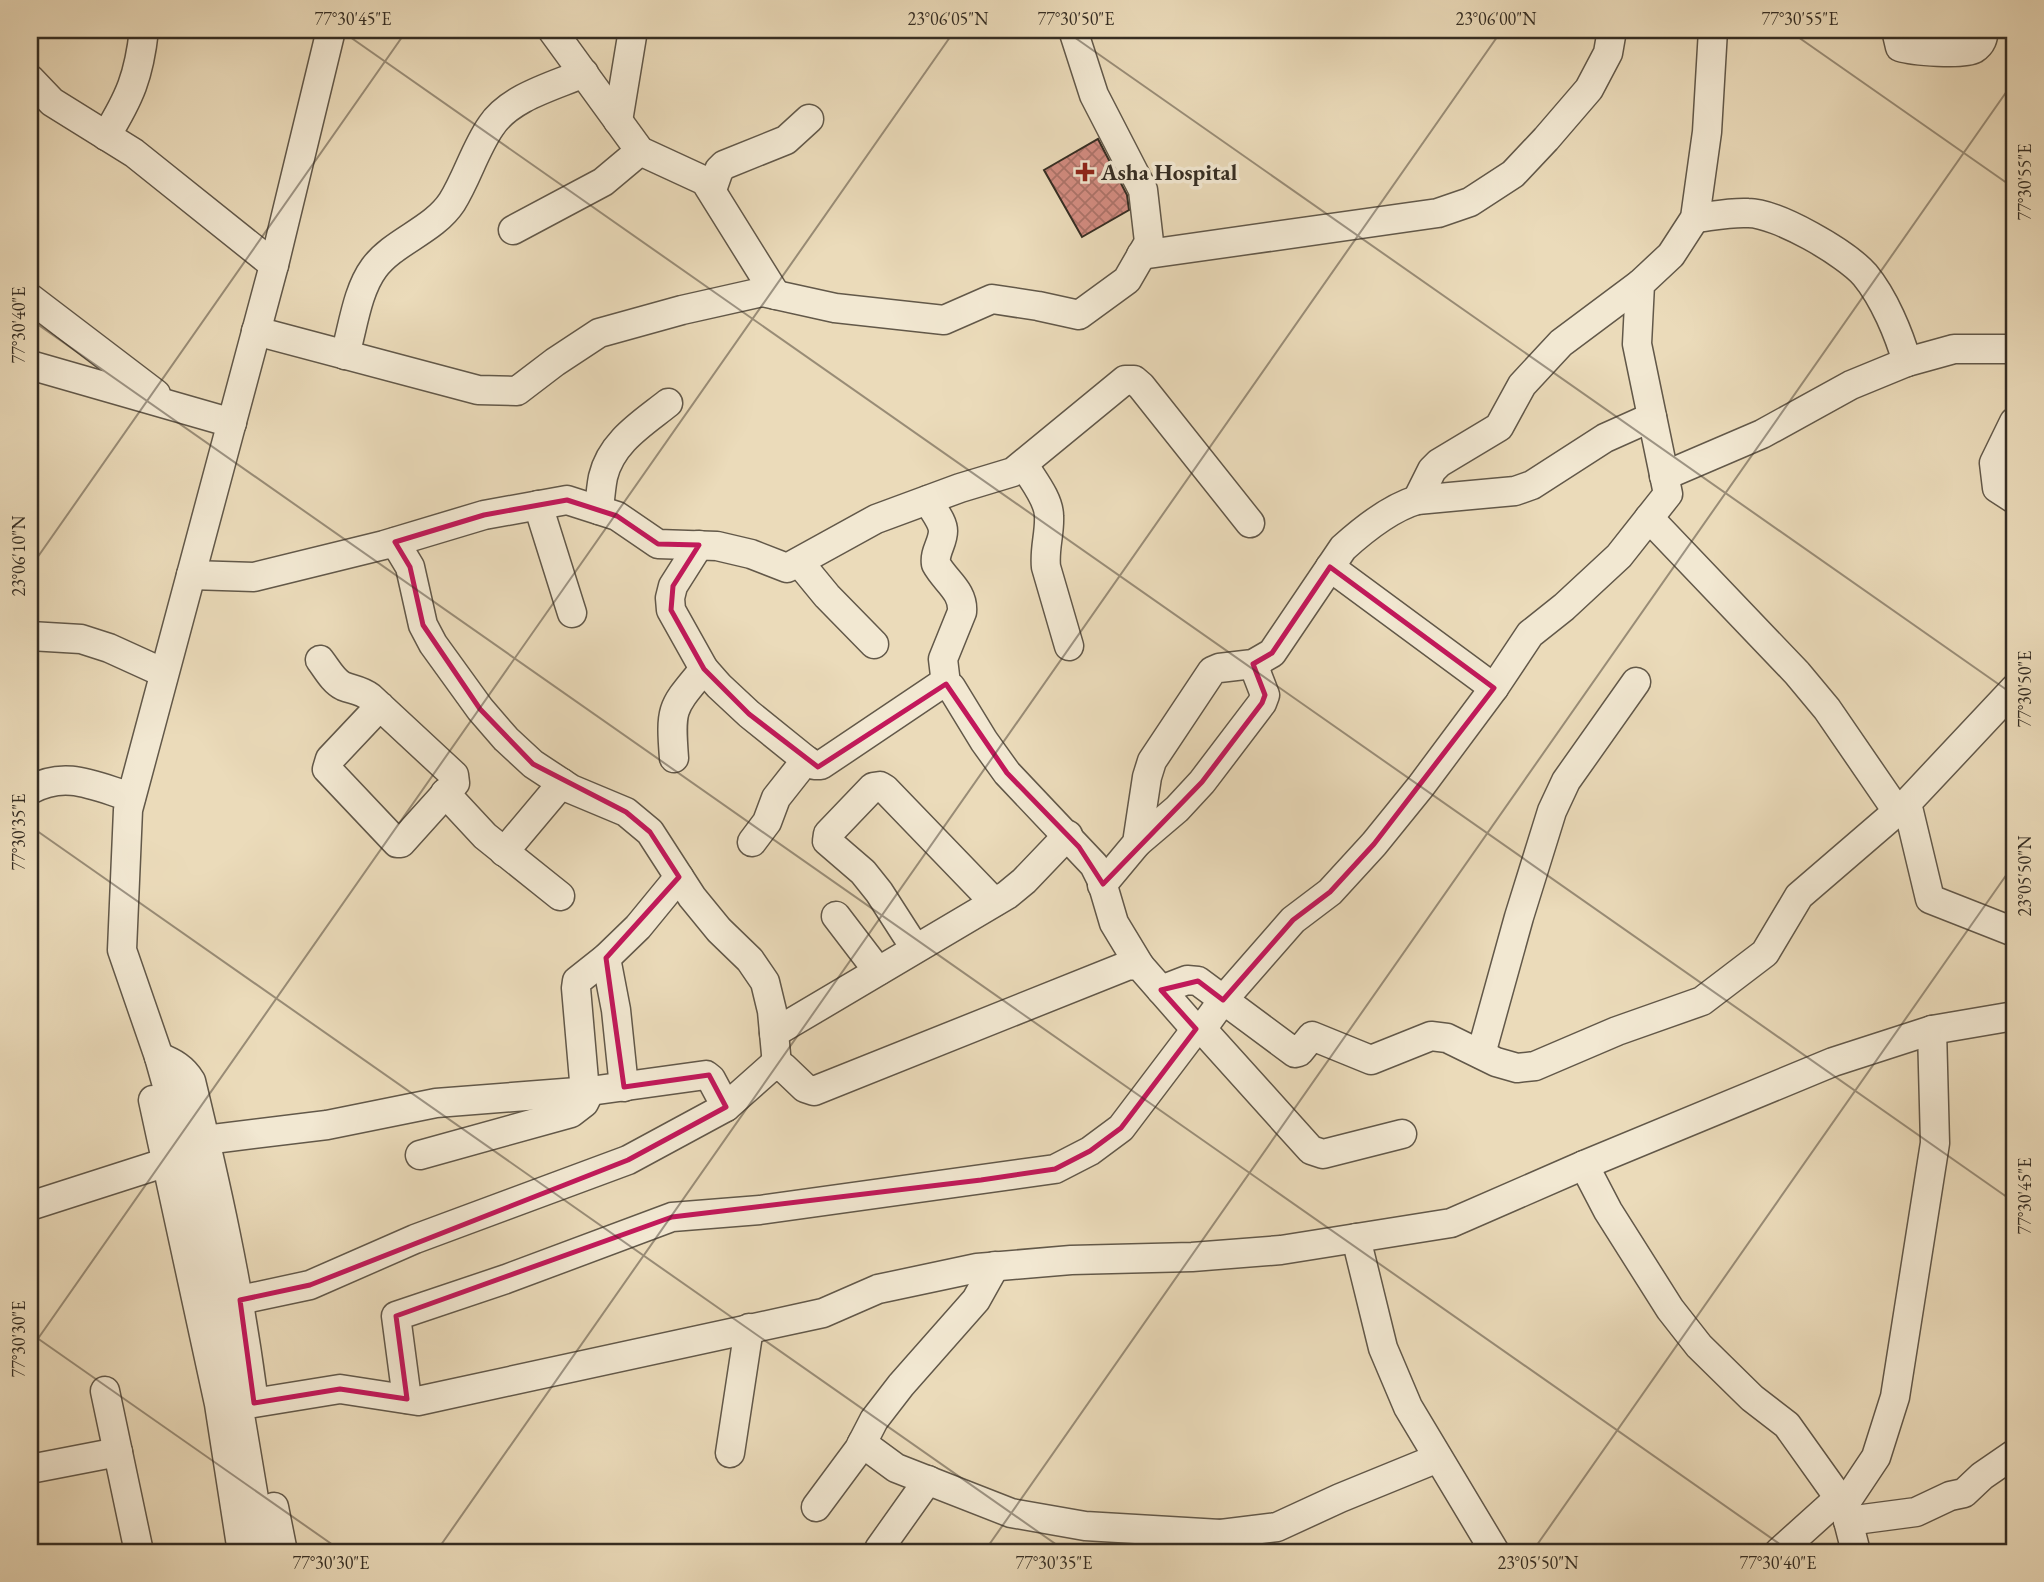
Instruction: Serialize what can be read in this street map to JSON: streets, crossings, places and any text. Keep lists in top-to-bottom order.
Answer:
{
  "places": {
    "health": ["Asha Hospital"]
  },
  "coordinates": [
    "77°30'45\"E",
    "23°06'05\"N",
    "77°30'50\"E",
    "23°06'00\"N",
    "77°30'55\"E",
    "77°30'40\"E",
    "23°06'10\"N",
    "77°30'35\"E",
    "23°05'50\"N",
    "77°30'30\"E"
  ]
}
